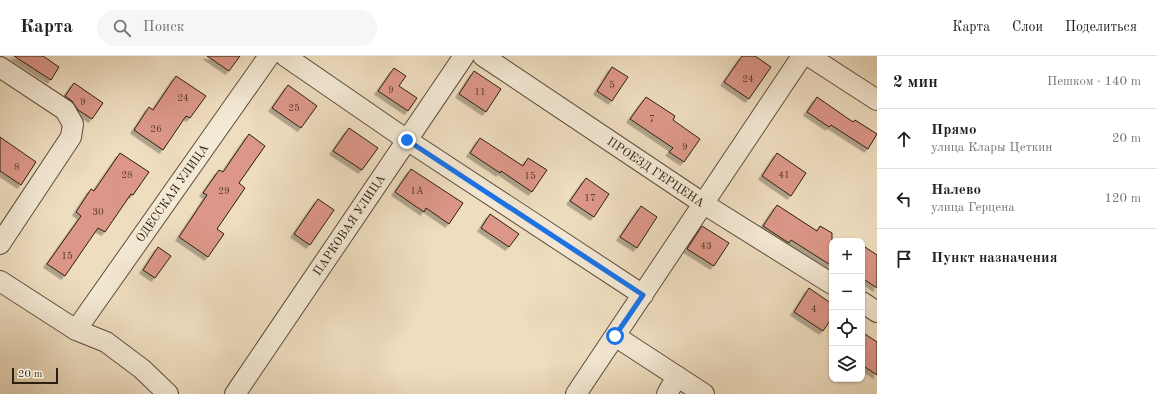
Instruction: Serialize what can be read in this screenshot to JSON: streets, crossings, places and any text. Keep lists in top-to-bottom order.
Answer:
{
  "streets": {
    "street": ["ПРОЕЗД ГЕРЦЕНА", "ОДЕССКАЯ УЛИЦА", "ПАРКОВАЯ УЛИЦА"]
  },
  "house_numbers": [
    "24",
    "5",
    "9",
    "11",
    "24",
    "9",
    "25",
    "7",
    "26",
    "9",
    "8",
    "28",
    "41",
    "15",
    "29",
    "1А",
    "17",
    "30",
    "43",
    "15",
    "4"
  ],
  "scale_bar": "20 m",
  "page": {
    "header": "Карта",
    "search": "Поиск",
    "nav": ["Карта", "Слои", "Поделиться"],
    "heading": ["2 мин", "Пешком · 140 m"],
    "list": [
      ["Прямо", "улица Клары Цеткин", "20 m"],
      ["Налево", "улица Герцена", "120 m"],
      "Пункт назначения"
    ],
    "map_buttons": ["+", "−"],
    "scale": "20 m"
  }
}
